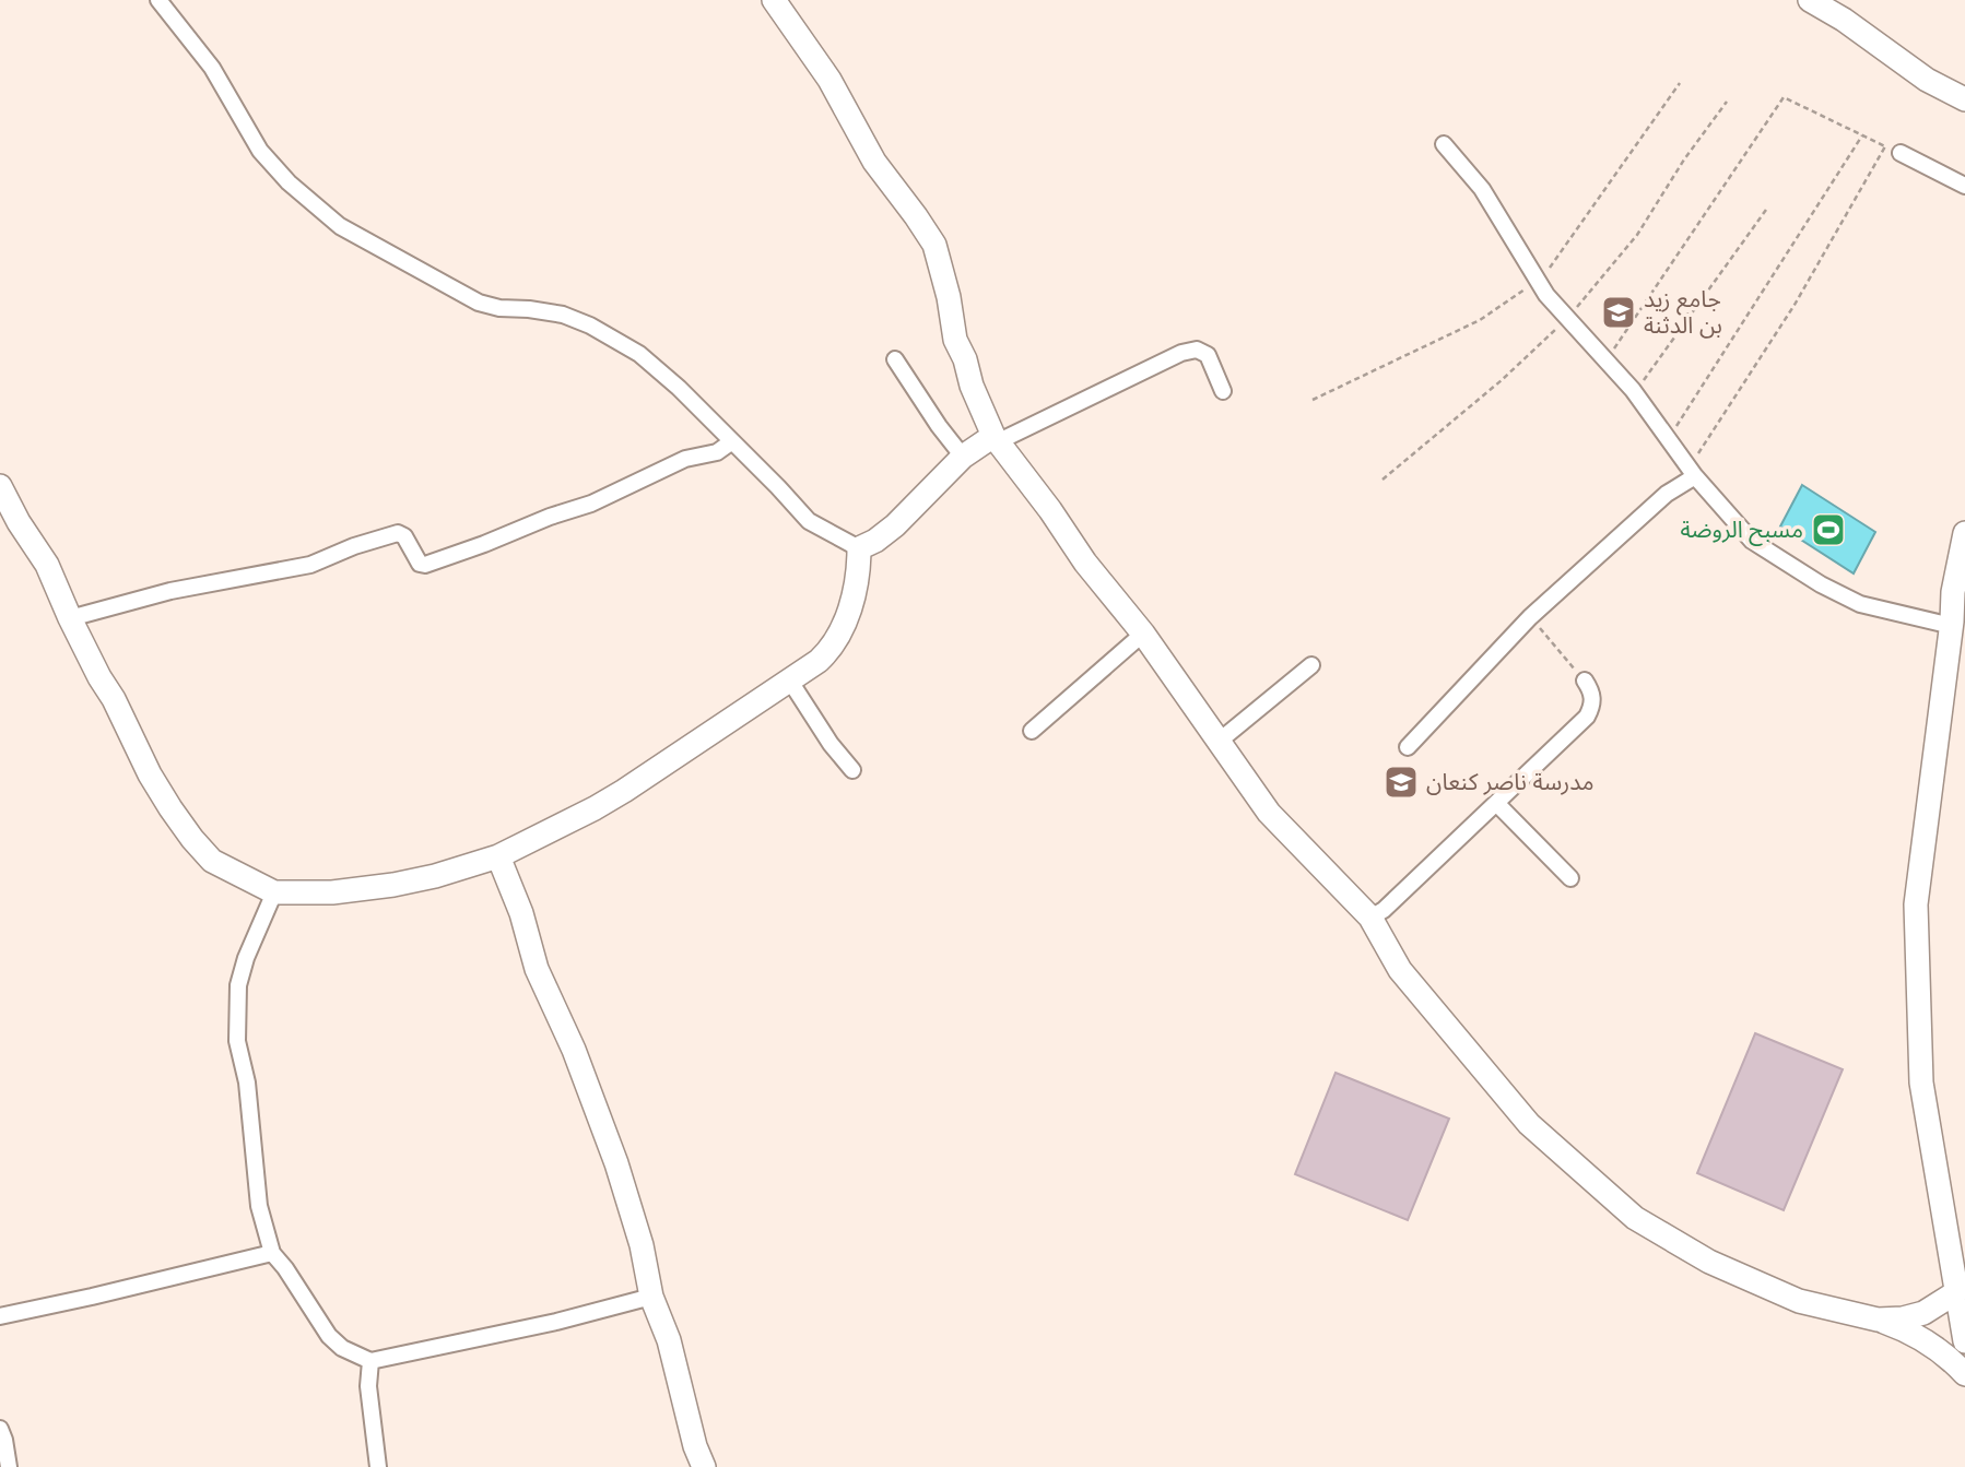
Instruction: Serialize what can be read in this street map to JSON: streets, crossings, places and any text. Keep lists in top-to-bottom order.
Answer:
{
  "places": {
    "school or university": ["جامع زيد بن الدثنة", "مدرسة ناصر كنعان"],
    "sports": ["مسبح الروضة"]
  }
}
